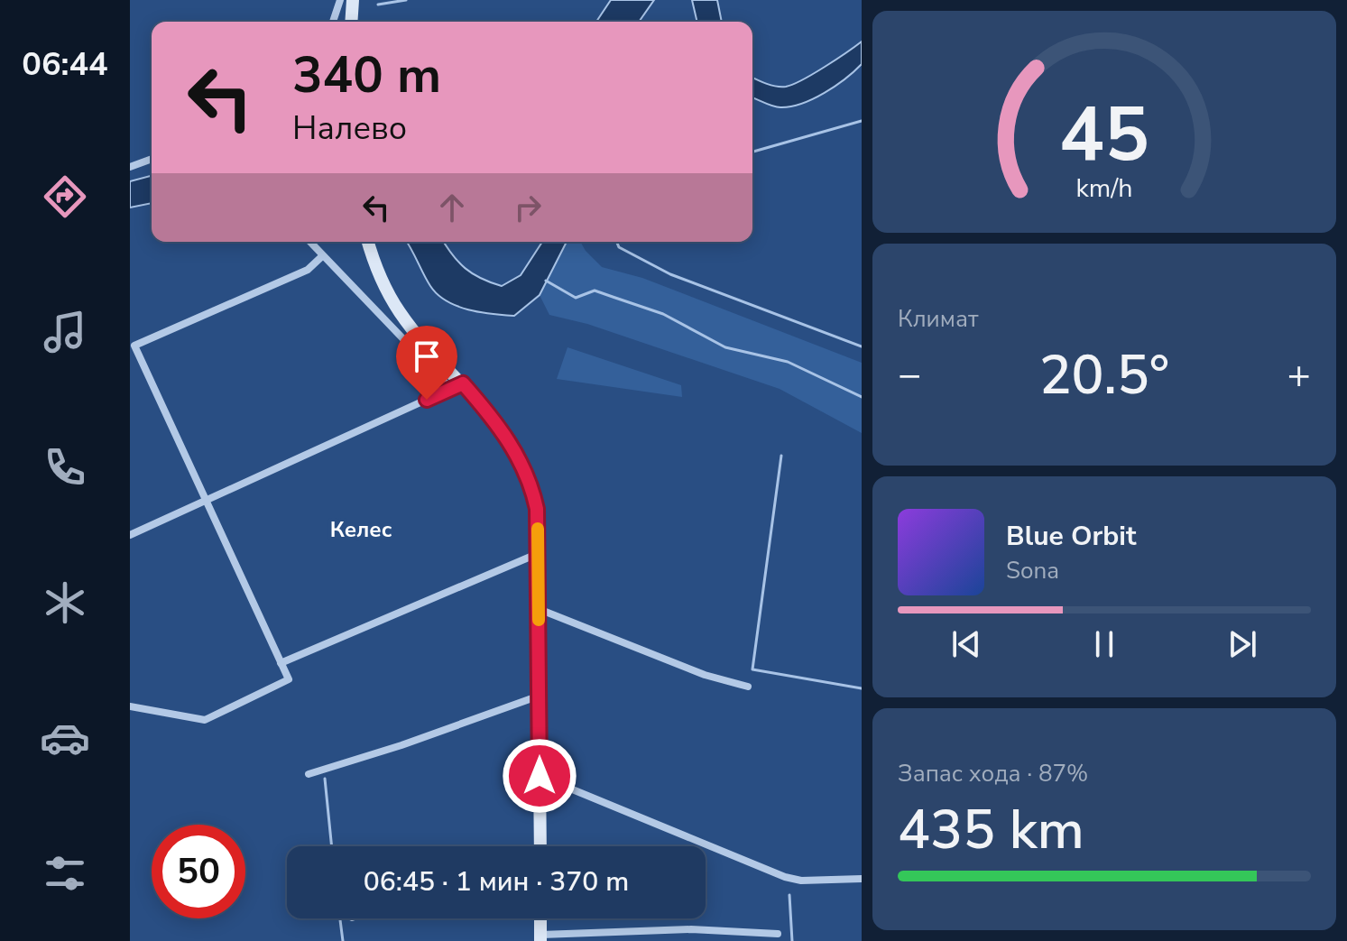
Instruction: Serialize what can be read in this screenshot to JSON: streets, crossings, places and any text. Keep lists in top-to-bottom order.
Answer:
{
  "districts": ["Келес"],
  "page": {
    "tabs": "06:44",
    "turn": ["340 m", "Налево"],
    "tile": [
      "Климат",
      ["Запас хода · 87%", "435 km"]
    ],
    "heat": ["−", "20.5°", "+"],
    "song": ["Blue Orbit", "Sona"],
    "limit": "50",
    "trip": "06:45 · 1 мин · 370 m",
    "gauge": ["45", "km/h"]
  }
}
